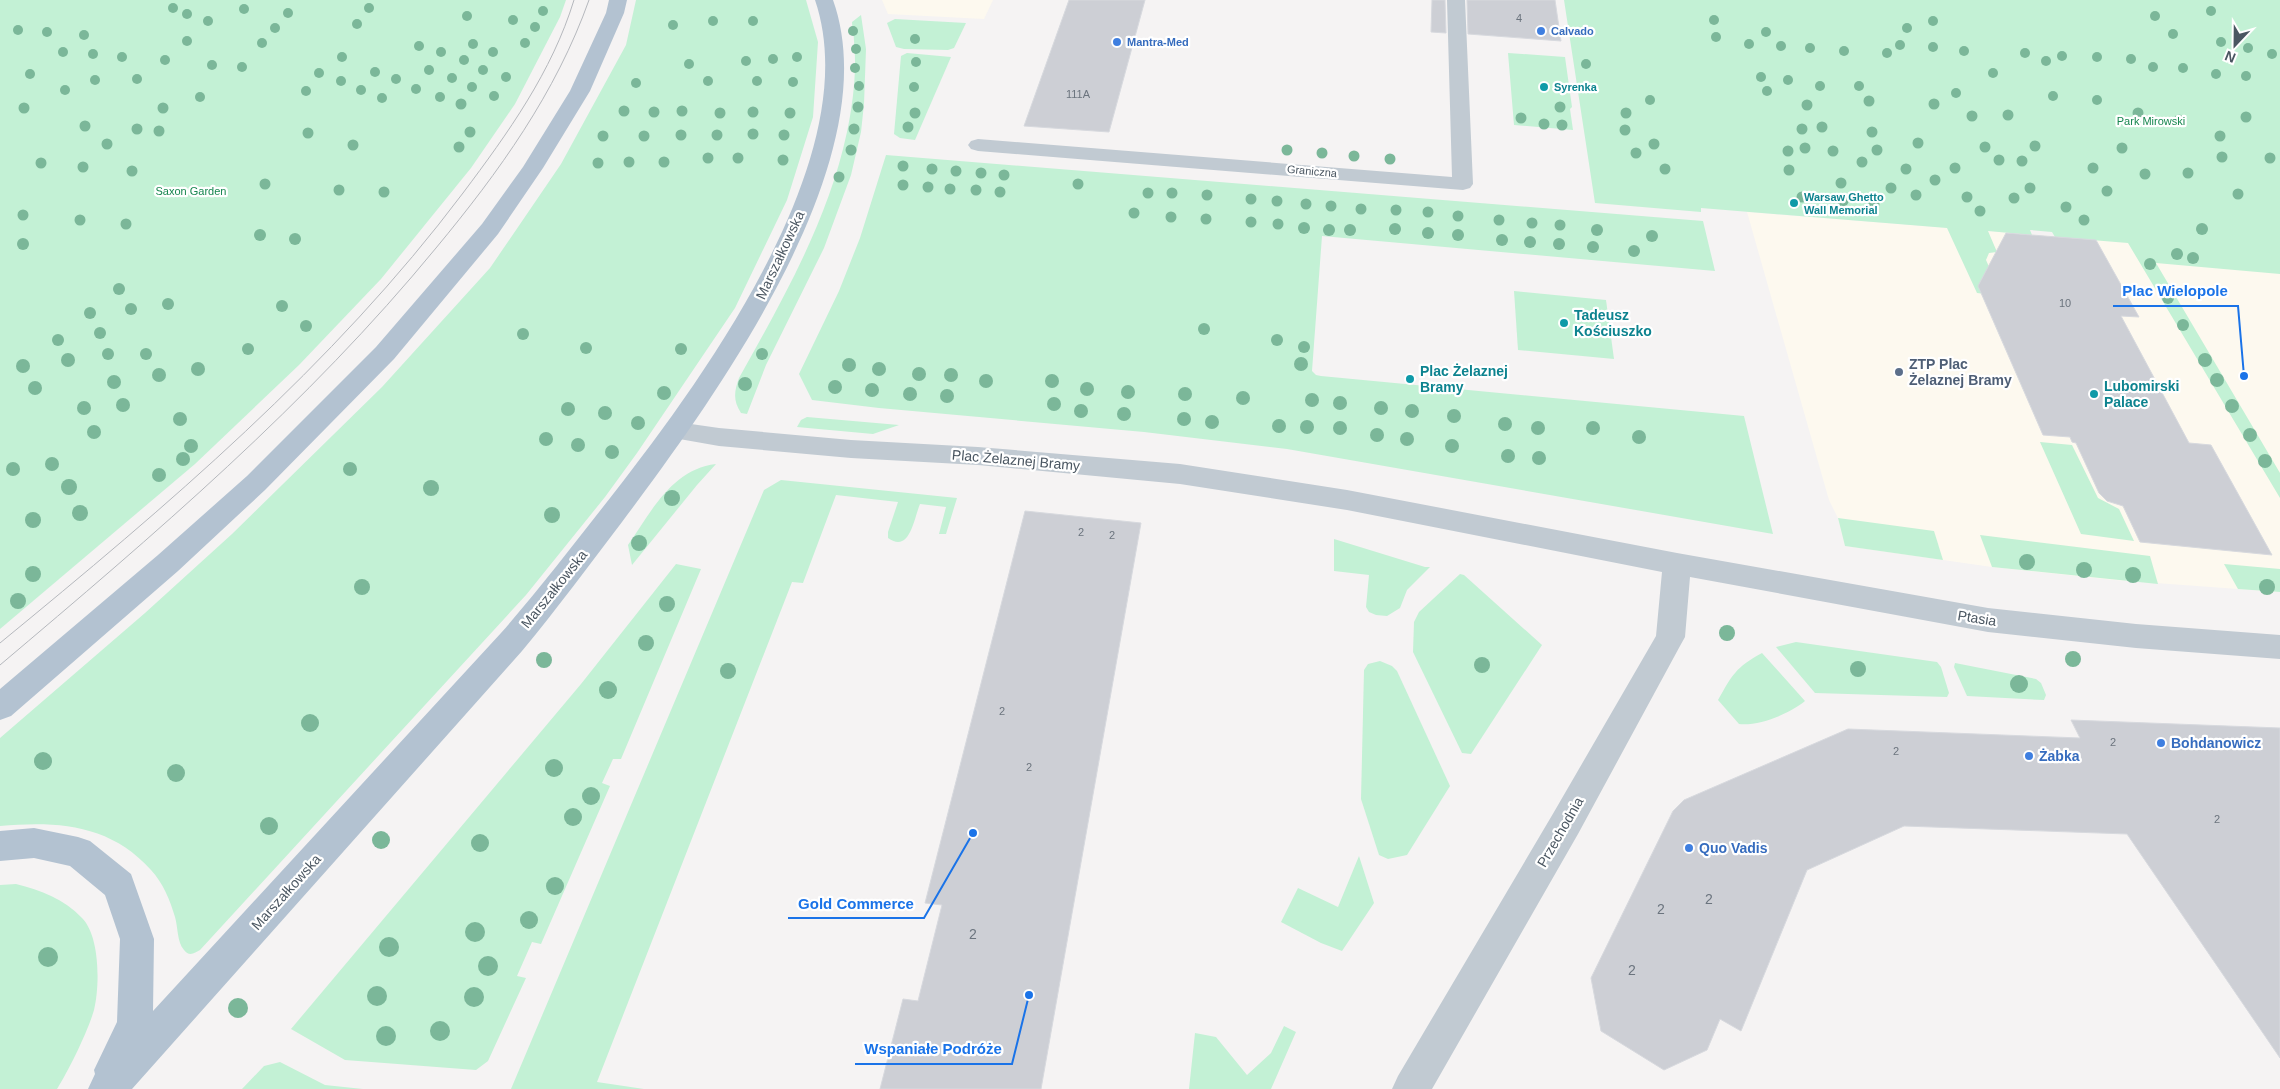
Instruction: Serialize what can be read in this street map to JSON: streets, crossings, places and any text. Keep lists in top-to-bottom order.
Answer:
{
  "streets": {
    "main road": ["Marszałkowska"],
    "street": [
      "Graniczna",
      "Plac Żelaznej Bramy",
      "Ptasia",
      "Przechodnia"
    ]
  },
  "crossings": [
    ["Marszałkowska", "Plac Żelaznej Bramy"],
    ["Plac Żelaznej Bramy", "Ptasia"],
    ["Plac Żelaznej Bramy", "Przechodnia"],
    ["Ptasia", "Przechodnia"]
  ],
  "parks": ["Park Mirowski", "Saxon Garden"],
  "places": [
    "Calvado",
    "Mantra-Med",
    "Syrenka",
    "Warsaw Ghetto Wall Memorial",
    "Tadeusz Kościuszko",
    "ZTP Plac Żelaznej Bramy",
    "Plac Wielopole",
    "Plac Żelaznej Bramy",
    "Lubomirski Palace",
    "Bohdanowicz",
    "Żabka",
    "Gold Commerce",
    "Quo Vadis",
    "Wspaniałe Podróże"
  ],
  "house_numbers": [
    "4",
    "111A",
    "10",
    "2",
    "2",
    "2",
    "2",
    "2",
    "2",
    "2",
    "2",
    "2",
    "2",
    "2"
  ],
  "north": "bottom"
}
